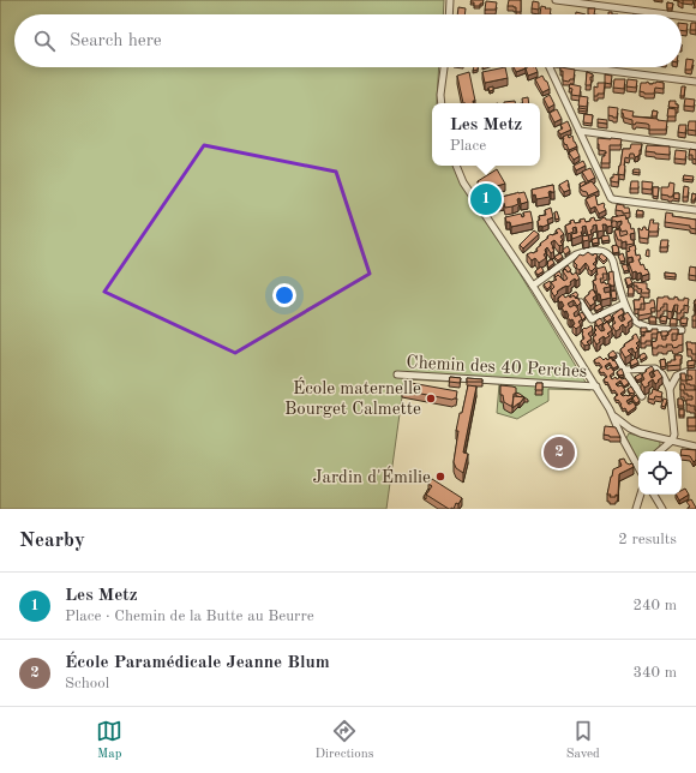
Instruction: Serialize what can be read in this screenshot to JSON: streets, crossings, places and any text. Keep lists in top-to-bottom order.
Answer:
{
  "streets": {
    "street": ["Chemin des 40 Perches"]
  },
  "places": ["École maternelle Bourget Calmette", "Jardin d'Émilie"],
  "page": {
    "search": "Search here",
    "popup": ["Les Metz", "Place"],
    "pins": ["1", "2"],
    "heading": ["Nearby", "2 results"],
    "list": [
      {
        "mark": "1",
        "name": "Les Metz",
        "note": "Place · Chemin de la Butte au Beurre",
        "value": "240 m"
      },
      {
        "mark": "2",
        "name": "École Paramédicale Jeanne Blum",
        "note": "School",
        "value": "340 m"
      }
    ],
    "nav": ["Map", "Directions", "Saved"]
  }
}
